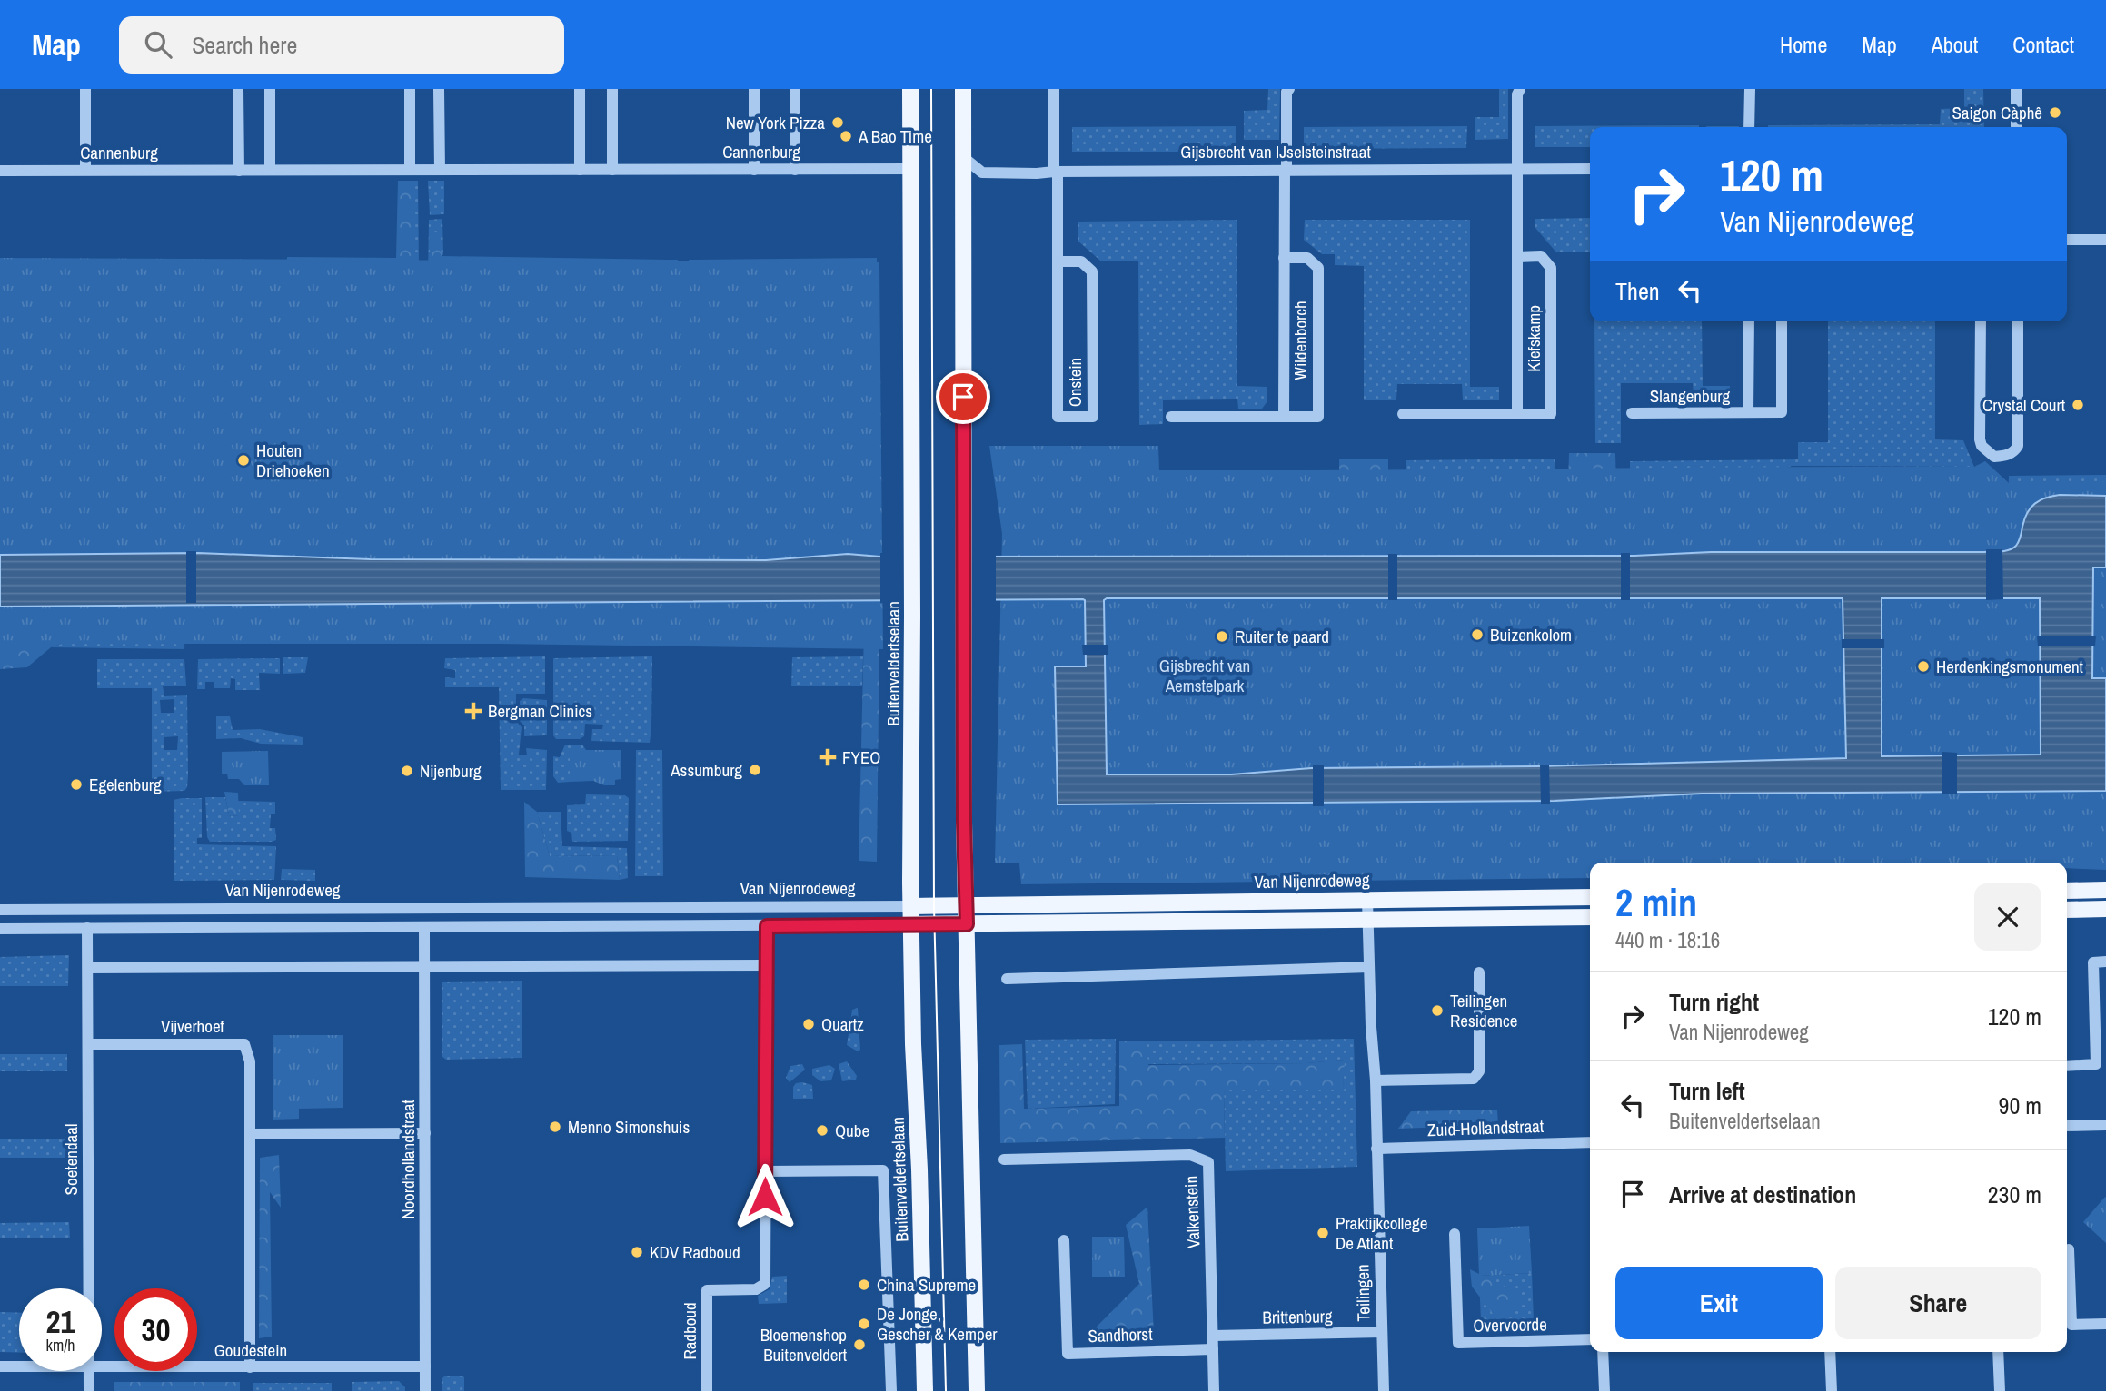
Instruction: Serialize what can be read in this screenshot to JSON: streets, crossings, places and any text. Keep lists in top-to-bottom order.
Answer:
{
  "streets": {
    "main road": ["Buitenveldertselaan", "Van Nijenrodeweg"],
    "street": [
      "Cannenburg",
      "Gijsbrecht van IJselsteinstraat",
      "Kiefskamp",
      "Wildenborch",
      "Onstein",
      "Slangenburg",
      "Vijverhoef",
      "Zuid-Hollandstraat",
      "Soetendaal",
      "Noordhollandstraat",
      "Valkenstein",
      "Teilingen",
      "Brittenburg",
      "Overvoorde",
      "Radboud",
      "Sandhorst",
      "Goudestein"
    ]
  },
  "crossings": [
    ["Cannenburg", "Buitenveldertselaan"],
    ["Gijsbrecht van IJselsteinstraat", "Kiefskamp"],
    ["Gijsbrecht van IJselsteinstraat", "Wildenborch"],
    ["Gijsbrecht van IJselsteinstraat", "Onstein"],
    ["Buitenveldertselaan", "Van Nijenrodeweg"],
    ["Buitenveldertselaan", "Radboud"],
    ["Van Nijenrodeweg", "Teilingen"],
    ["Vijverhoef", "Soetendaal"],
    ["Vijverhoef", "Goudestein"],
    ["Zuid-Hollandstraat", "Teilingen"],
    ["Noordhollandstraat", "Goudestein"],
    ["Valkenstein", "Brittenburg"],
    ["Valkenstein", "Sandhorst"],
    ["Teilingen", "Brittenburg"]
  ],
  "parks": ["Gijsbrecht van Aemstelpark"],
  "places": {
    "other": [
      "Saigon Càphê",
      "New York Pizza",
      "A Bao Time",
      "Crystal Court",
      "Houten Driehoeken",
      "Buizenkolom",
      "Ruiter te paard",
      "Herdenkingsmonument",
      "Assumburg",
      "Nijenburg",
      "Egelenburg",
      "Teilingen Residence",
      "Quartz",
      "Menno Simonshuis",
      "Qube",
      "Praktijkcollege De Atlant",
      "KDV Radboud",
      "China Supreme",
      "De Jonge, Gescher & Kemper",
      "Bloemenshop Buitenveldert"
    ],
    "health": ["Bergman Clinics", "FYEO"]
  },
  "page": {
    "header": "Map",
    "search": "Search here",
    "nav": [
      "Home",
      "Map",
      "About",
      "Contact"
    ],
    "turn": ["120 m", "Van Nijenrodeweg"],
    "then": "Then",
    "heading": ["2 min", "440 m · 18:16"],
    "list": [
      {
        "name": "Turn right",
        "note": "Van Nijenrodeweg",
        "value": "120 m"
      },
      {
        "name": "Turn left",
        "note": "Buitenveldertselaan",
        "value": "90 m"
      },
      {
        "name": "Arrive at destination",
        "value": "230 m"
      }
    ],
    "buttons": ["Exit", "Share"],
    "speed": "21 km/h",
    "limit": "30"
  }
}
